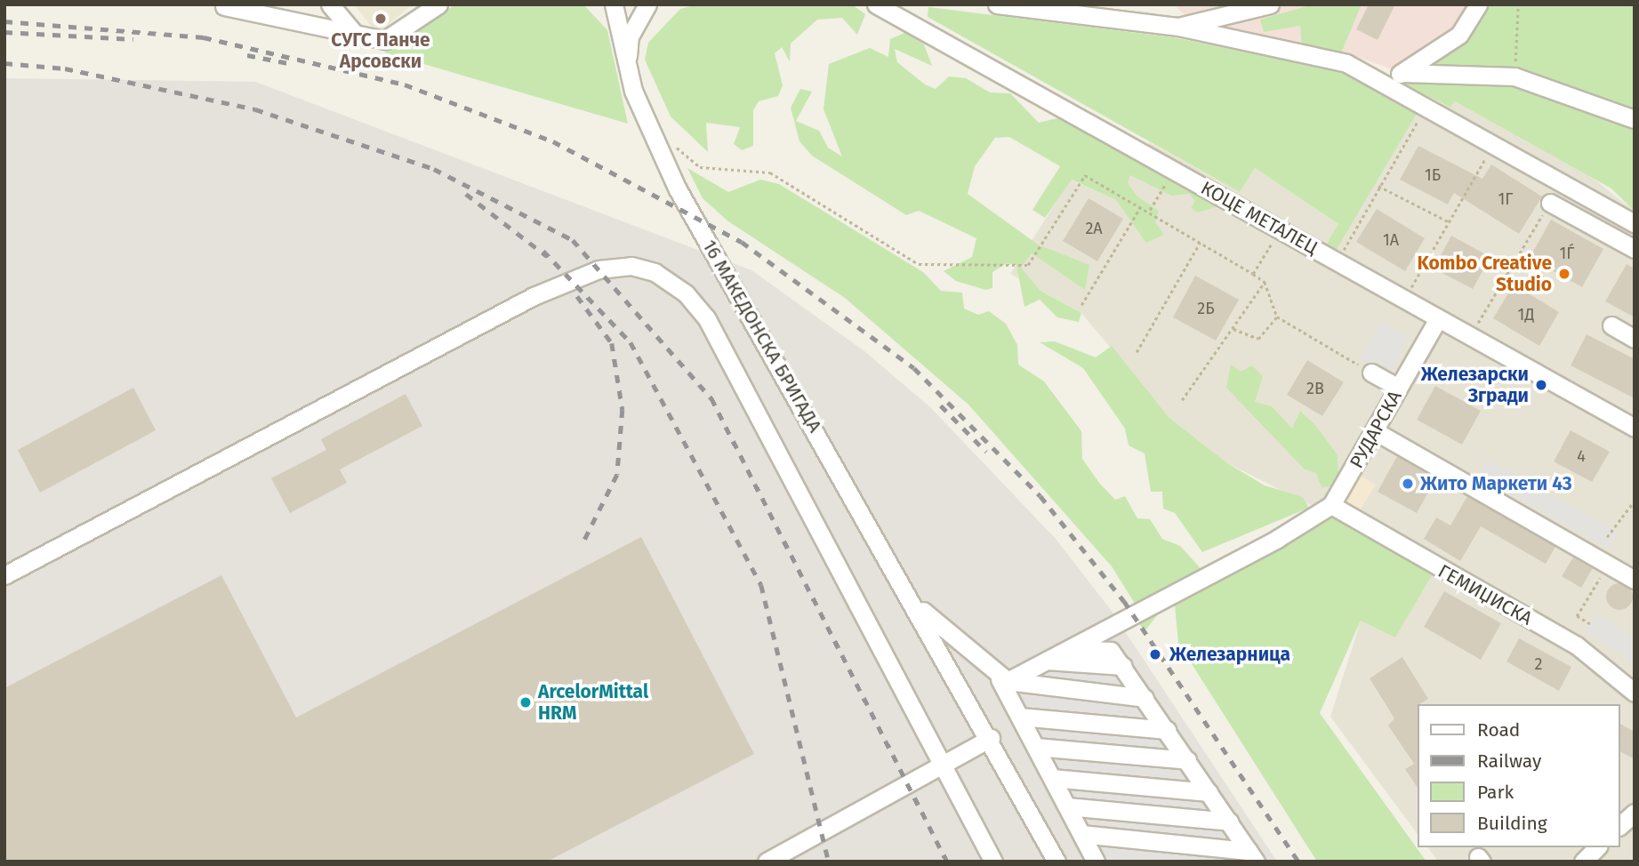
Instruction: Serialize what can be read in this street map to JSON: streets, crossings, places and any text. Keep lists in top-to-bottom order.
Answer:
{
  "streets": {
    "street": [
      "КОЦЕ МЕТАЛЕЦ",
      "16 МАКЕДОНСКА БРИГАДА",
      "РУДАРСКА",
      "ГЕМИЏИСКА"
    ]
  },
  "crossings": [
    ["КОЦЕ МЕТАЛЕЦ", "РУДАРСКА"],
    ["РУДАРСКА", "ГЕМИЏИСКА"]
  ],
  "places": [
    "СУГС Панче Арсовски",
    "Kombo Creative Studio",
    "Железарски Згради",
    "Жито Маркети 43",
    "Железарница",
    "ArcelorMittal HRM"
  ],
  "house_numbers": [
    "1Б",
    "1Г",
    "2А",
    "1А",
    "1Ѓ",
    "2Б",
    "1Д",
    "2В",
    "4",
    "2"
  ],
  "legend": [
    "Road",
    "Railway",
    "Park",
    "Building"
  ]
}
